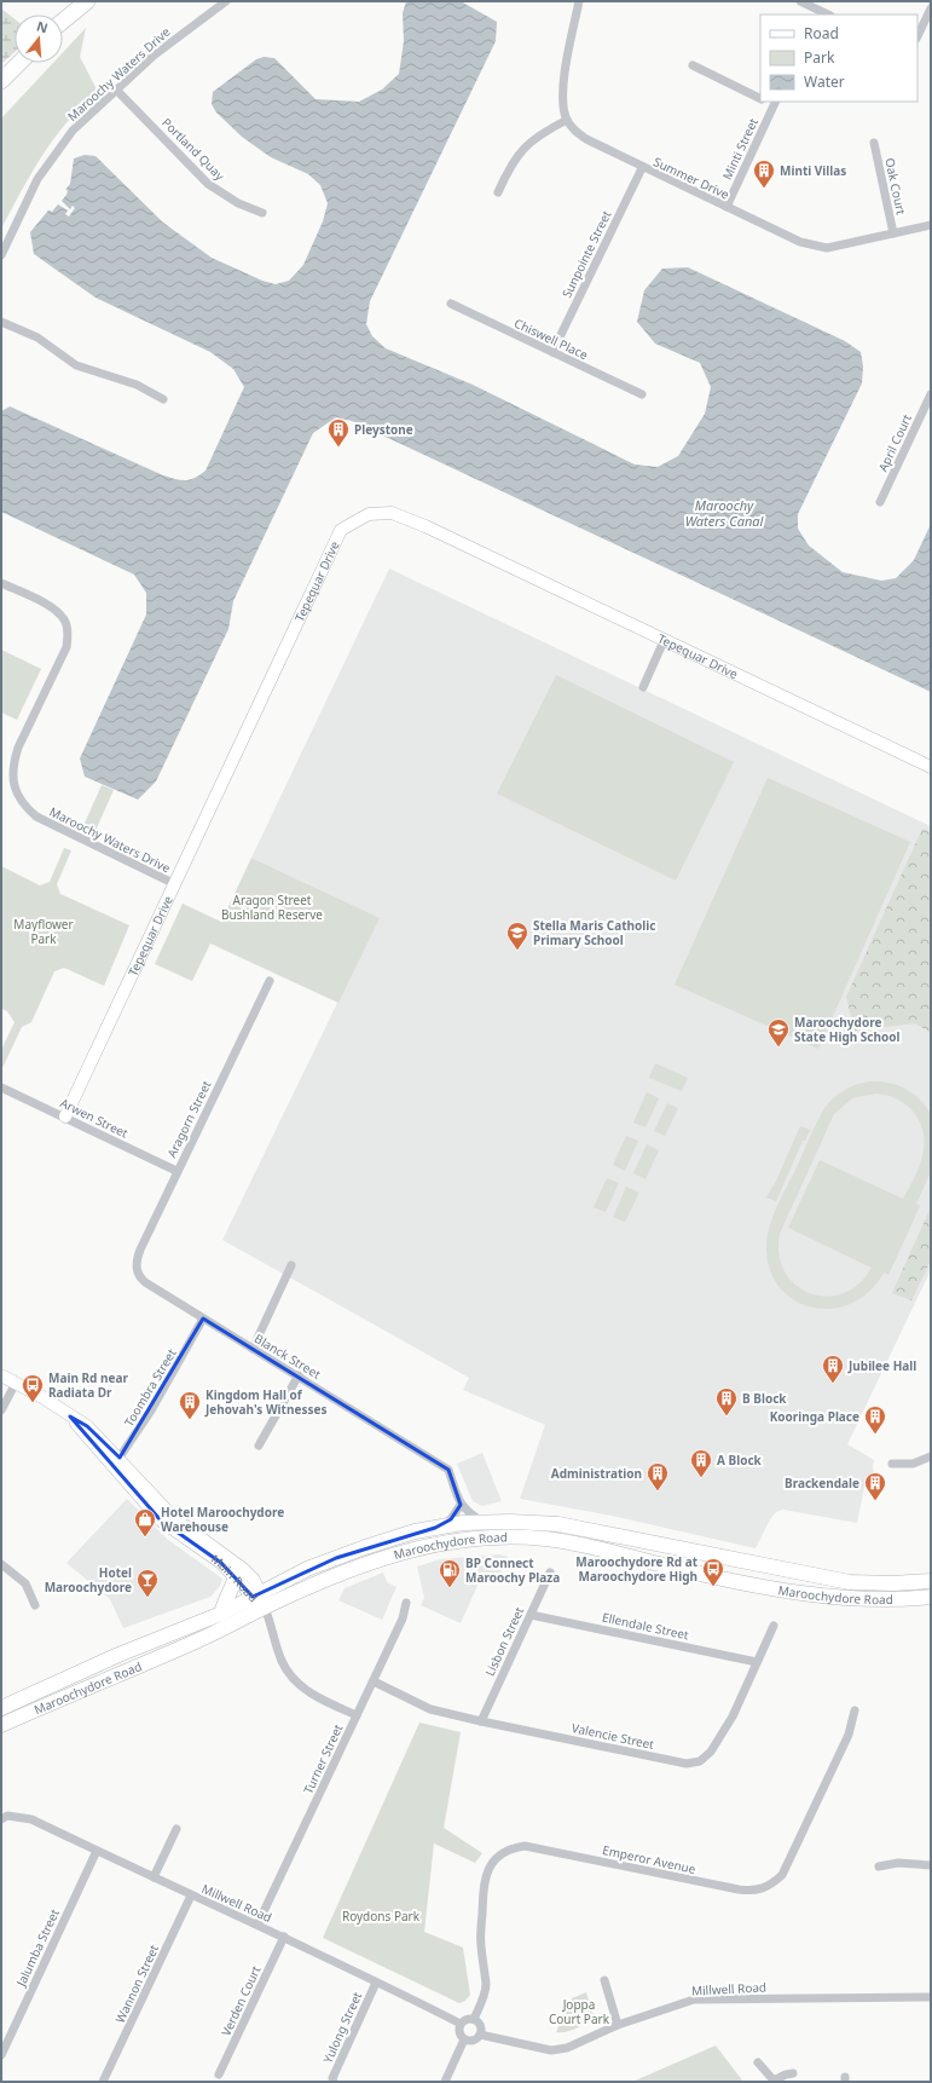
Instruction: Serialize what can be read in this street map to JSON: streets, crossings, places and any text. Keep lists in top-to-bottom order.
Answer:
{
  "streets": {
    "main road": ["Maroochydore Road"],
    "street": [
      "Maroochy Waters Drive",
      "Portland Quay",
      "Minti Street",
      "Summer Drive",
      "Oak Court",
      "Sunpointe Street",
      "Chiswell Place",
      "April Court",
      "Tepequar Drive",
      "Arwen Street",
      "Aragorn Street",
      "Blanck Street",
      "Toombra Street",
      "Main Road",
      "Ellendale Street",
      "Lisbon Street",
      "Valencie Street",
      "Turner Street",
      "Emperor Avenue",
      "Millwell Road",
      "Jalumba Street",
      "Wannon Street",
      "Verden Court",
      "Yulong Street"
    ]
  },
  "crossings": [
    ["Maroochy Waters Drive", "Portland Quay"],
    ["Maroochy Waters Drive", "Tepequar Drive"],
    ["Minti Street", "Summer Drive"],
    ["Summer Drive", "Oak Court"],
    ["Summer Drive", "Sunpointe Street"],
    ["Sunpointe Street", "Chiswell Place"],
    ["Tepequar Drive", "Arwen Street"],
    ["Arwen Street", "Aragorn Street"],
    ["Aragorn Street", "Blanck Street"],
    ["Blanck Street", "Toombra Street"],
    ["Toombra Street", "Main Road"],
    ["Maroochydore Road", "Main Road"],
    ["Ellendale Street", "Lisbon Street"],
    ["Ellendale Street", "Valencie Street"],
    ["Lisbon Street", "Valencie Street"],
    ["Valencie Street", "Turner Street"],
    ["Turner Street", "Millwell Road"],
    ["Emperor Avenue", "Millwell Road"],
    ["Millwell Road", "Jalumba Street"],
    ["Millwell Road", "Wannon Street"],
    ["Millwell Road", "Verden Court"],
    ["Millwell Road", "Yulong Street"]
  ],
  "water": ["Maroochy Waters Canal"],
  "parks": [
    "Aragon Street Bushland Reserve",
    "Mayflower Park",
    "Roydons Park",
    "Joppa Court Park"
  ],
  "places": {
    "building": [
      "Minti Villas",
      "Pleystone",
      "Jubilee Hall",
      "B Block",
      "Kingdom Hall of Jehovah's Witnesses",
      "Kooringa Place",
      "A Block",
      "Administration",
      "Brackendale"
    ],
    "school or university": ["Stella Maris Catholic Primary School", "Maroochydore State High School"],
    "bus stop": ["Main Rd near Radiata Dr", "Maroochydore Rd at Maroochydore High"],
    "shop": ["Hotel Maroochydore Warehouse"],
    "fuel station": ["BP Connect Maroochy Plaza"],
    "bar": ["Hotel Maroochydore"]
  },
  "legend": ["Road", "Park", "Water"],
  "north": "top"
}
